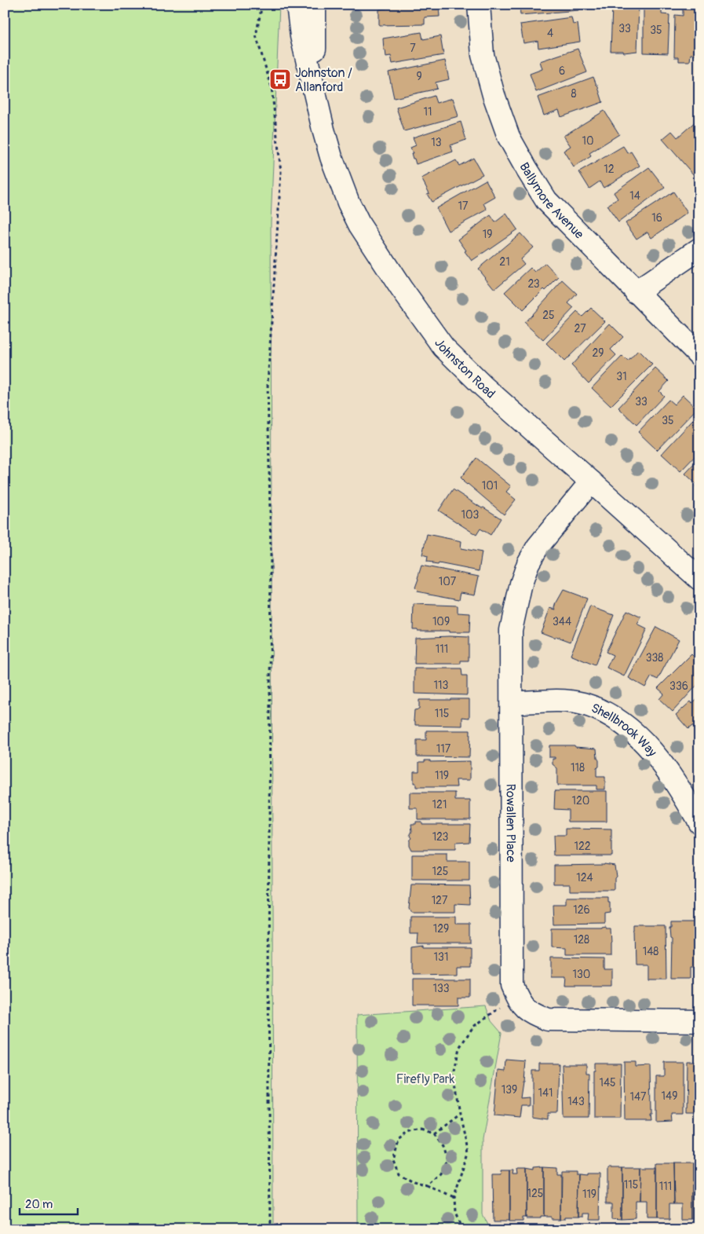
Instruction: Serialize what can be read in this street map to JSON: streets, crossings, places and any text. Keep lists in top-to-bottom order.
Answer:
{
  "streets": {
    "street": [
      "Ballymore Avenue",
      "Johnston Road",
      "Shellbrook Way",
      "Rowallen Place"
    ]
  },
  "crossings": [
    ["Johnston Road", "Rowallen Place"],
    ["Shellbrook Way", "Rowallen Place"]
  ],
  "parks": ["Firefly Park"],
  "places": {
    "bus stop": ["Johnston / Allanford"]
  },
  "house_numbers": [
    "33",
    "35",
    "4",
    "7",
    "6",
    "9",
    "8",
    "11",
    "10",
    "13",
    "12",
    "14",
    "17",
    "16",
    "19",
    "21",
    "23",
    "25",
    "27",
    "29",
    "31",
    "33",
    "35",
    "101",
    "103",
    "107",
    "109",
    "344",
    "111",
    "338",
    "113",
    "336",
    "115",
    "117",
    "118",
    "119",
    "120",
    "121",
    "123",
    "122",
    "125",
    "124",
    "127",
    "126",
    "129",
    "128",
    "148",
    "131",
    "130",
    "133",
    "145",
    "139",
    "141",
    "149",
    "147",
    "143",
    "115",
    "111",
    "125",
    "119"
  ],
  "scale_bar": "20 m"
}
